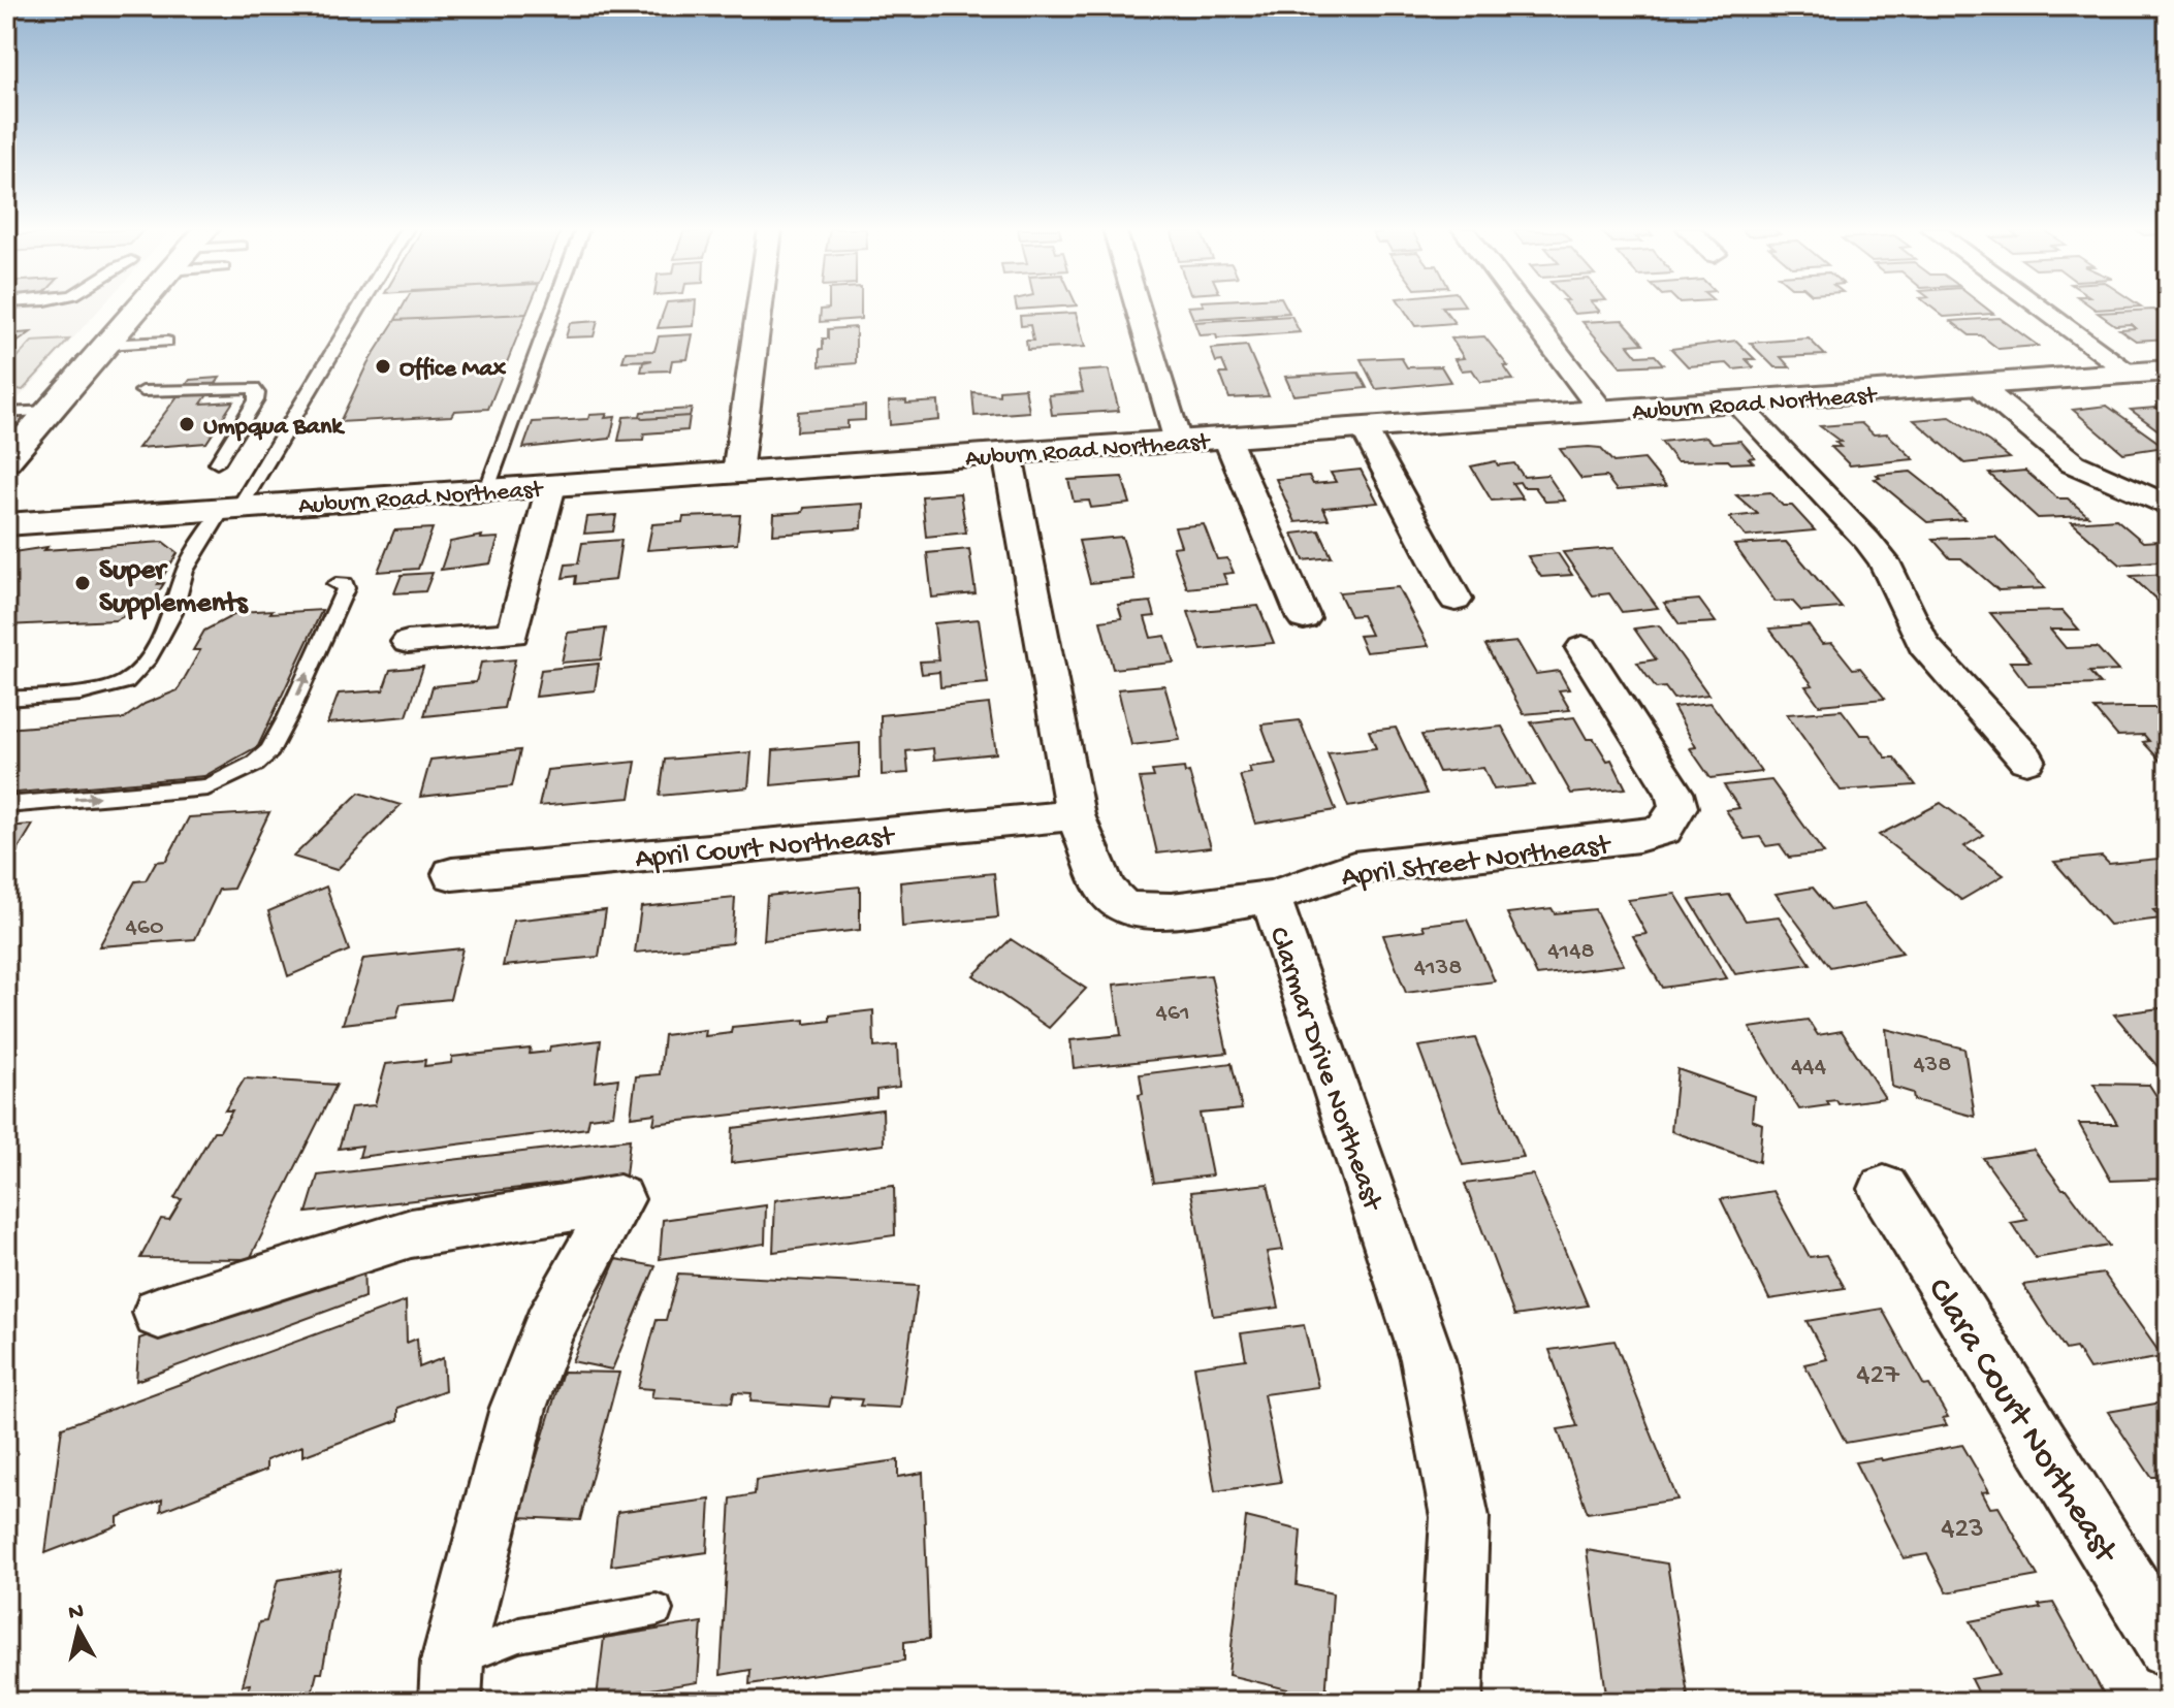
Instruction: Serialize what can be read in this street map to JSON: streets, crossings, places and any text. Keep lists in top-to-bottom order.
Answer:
{
  "streets": {
    "street": [
      "Auburn Road Northeast",
      "April Court Northeast",
      "April Street Northeast",
      "Clarmar Drive Northeast",
      "Clara Court Northeast"
    ]
  },
  "crossings": [
    ["Auburn Road Northeast", "Clarmar Drive Northeast"],
    ["April Court Northeast", "Clarmar Drive Northeast"],
    ["April Street Northeast", "Clarmar Drive Northeast"]
  ],
  "places": ["Office Max", "Umpqua Bank", "Super Supplements"],
  "house_numbers": [
    "460",
    "4148",
    "4138",
    "461",
    "438",
    "444",
    "427",
    "423"
  ],
  "north": "top"
}
